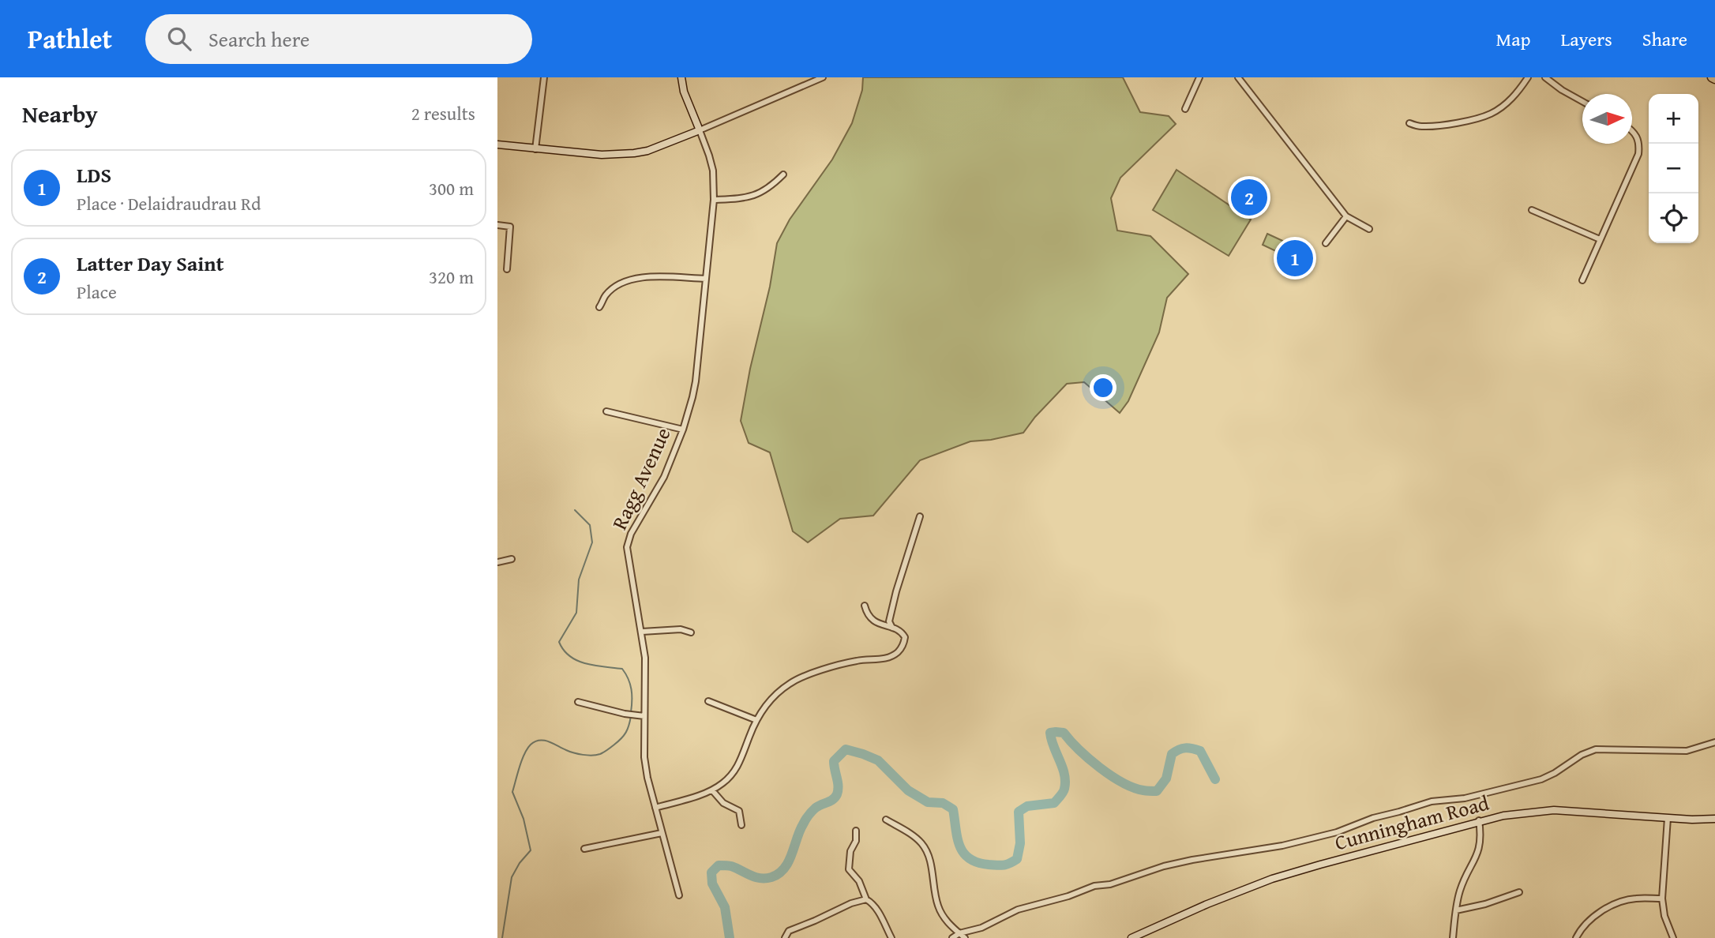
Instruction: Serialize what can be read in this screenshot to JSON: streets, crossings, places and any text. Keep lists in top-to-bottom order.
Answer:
{
  "streets": {
    "main road": ["Ragg Avenue", "Cunningham Road"]
  },
  "north": "right",
  "page": {
    "header": "Pathlet",
    "search": "Search here",
    "nav": ["Map", "Layers", "Share"],
    "heading": ["Nearby", "2 results"],
    "map_buttons": ["+", "−"],
    "list": [
      {
        "mark": "1",
        "name": "LDS",
        "note": "Place · Delaidraudrau Rd",
        "value": "300 m"
      },
      {
        "mark": "2",
        "name": "Latter Day Saint",
        "note": "Place",
        "value": "320 m"
      }
    ],
    "pins": ["2", "1"]
  }
}
